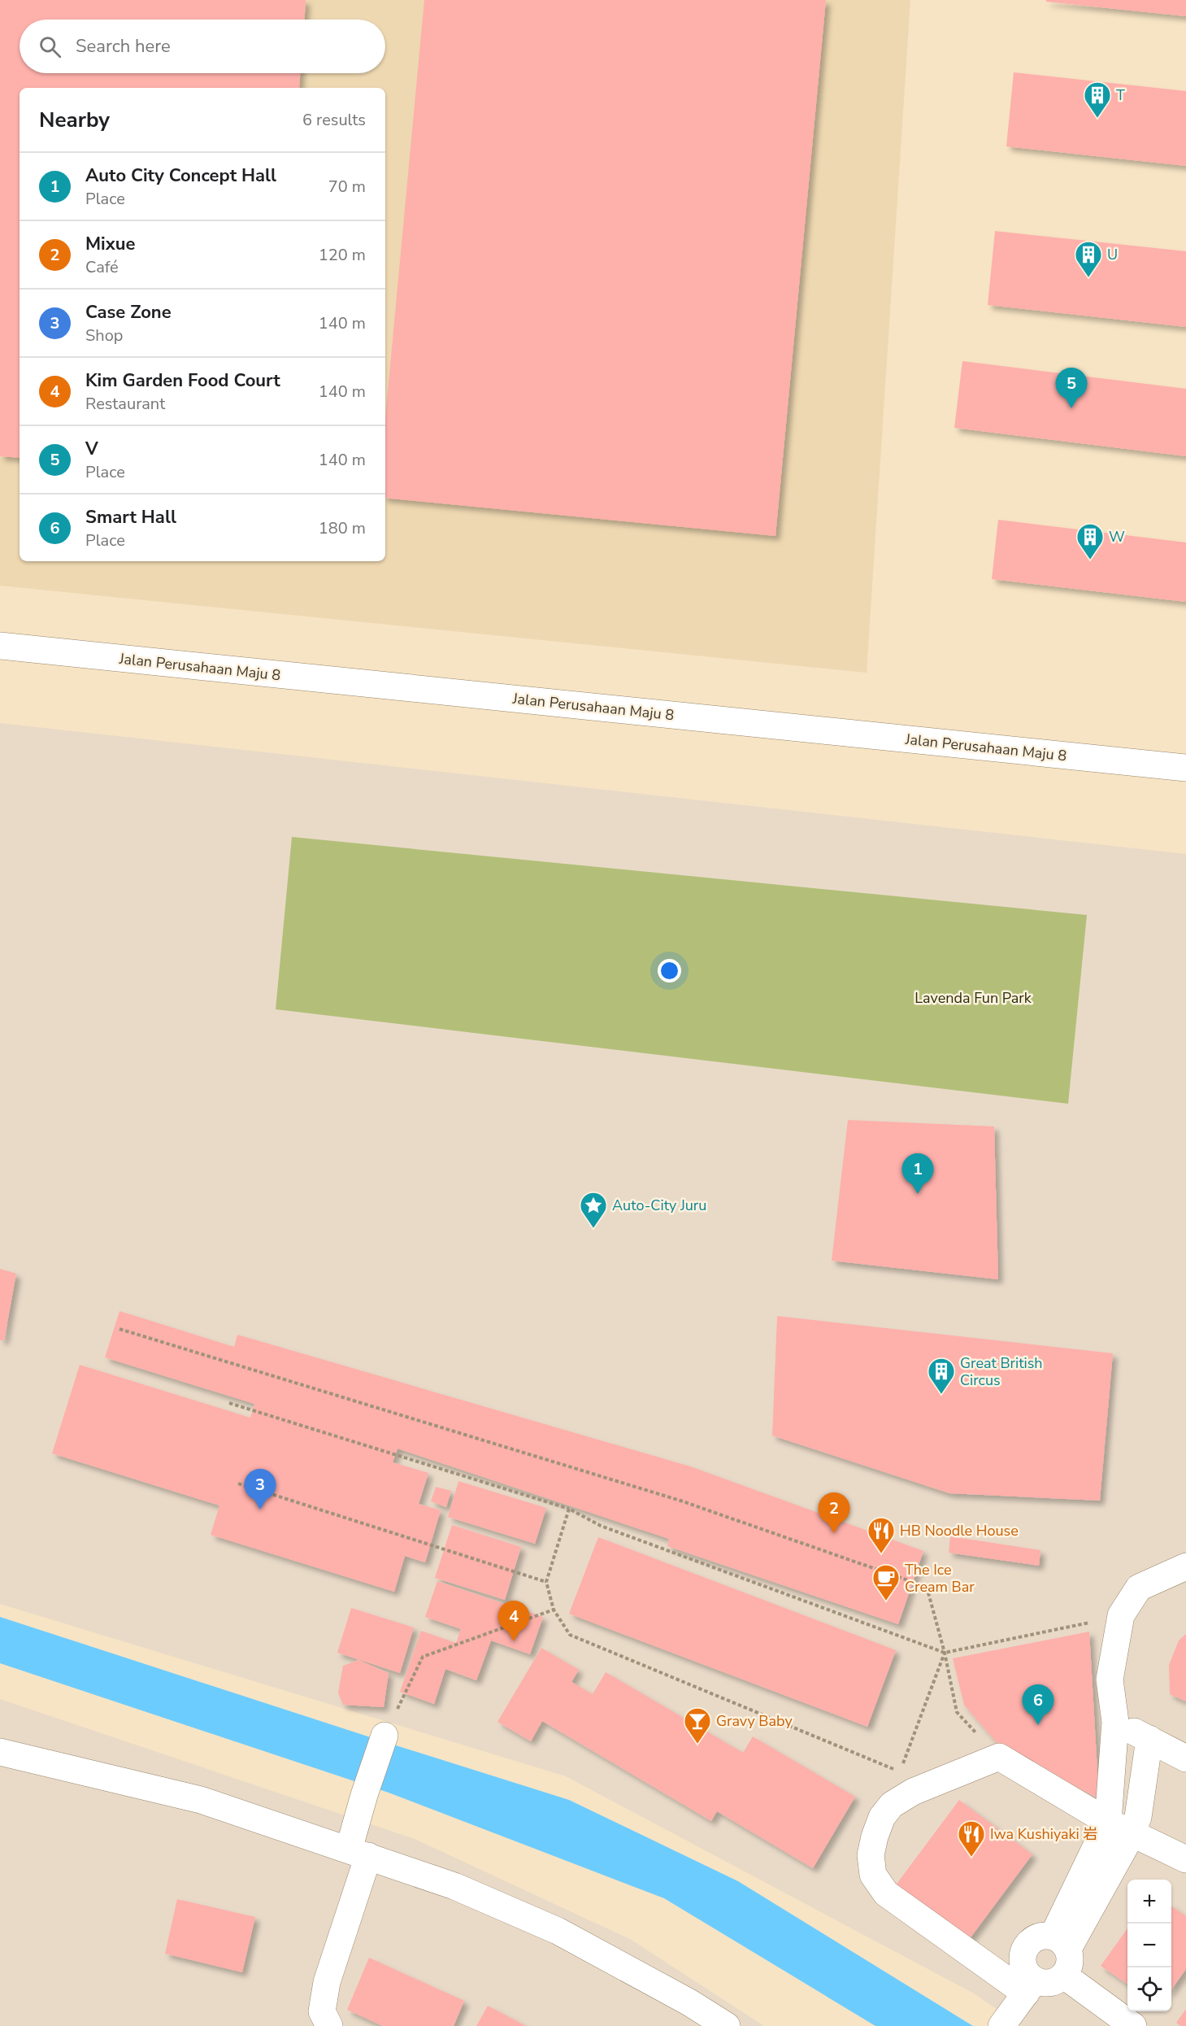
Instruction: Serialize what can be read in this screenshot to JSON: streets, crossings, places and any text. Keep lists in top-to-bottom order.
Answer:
{
  "streets": {
    "street": ["Jalan Perusahaan Maju 8"]
  },
  "parks": ["Lavenda Fun Park"],
  "places": {
    "building": [
      "T",
      "U",
      "W",
      "Great British Circus"
    ],
    "place": ["Auto-City Juru"],
    "restaurant": ["HB Noodle House", "Iwa Kushiyaki 岩"],
    "cafe": ["The Ice Cream Bar"],
    "bar": ["Gravy Baby"]
  },
  "page": {
    "search": "Search here",
    "heading": ["Nearby", "6 results"],
    "list": [
      {
        "mark": "1",
        "name": "Auto City Concept Hall",
        "note": "Place",
        "value": "70 m"
      },
      {
        "mark": "2",
        "name": "Mixue",
        "note": "Café",
        "value": "120 m"
      },
      {
        "mark": "3",
        "name": "Case Zone",
        "note": "Shop",
        "value": "140 m"
      },
      {
        "mark": "4",
        "name": "Kim Garden Food Court",
        "note": "Restaurant",
        "value": "140 m"
      },
      {
        "mark": "5",
        "name": "V",
        "note": "Place",
        "value": "140 m"
      },
      {
        "mark": "6",
        "name": "Smart Hall",
        "note": "Place",
        "value": "180 m"
      }
    ],
    "pins": [
      "5",
      "1",
      "3",
      "2",
      "4",
      "6"
    ],
    "map_buttons": ["+", "−"]
  }
}
